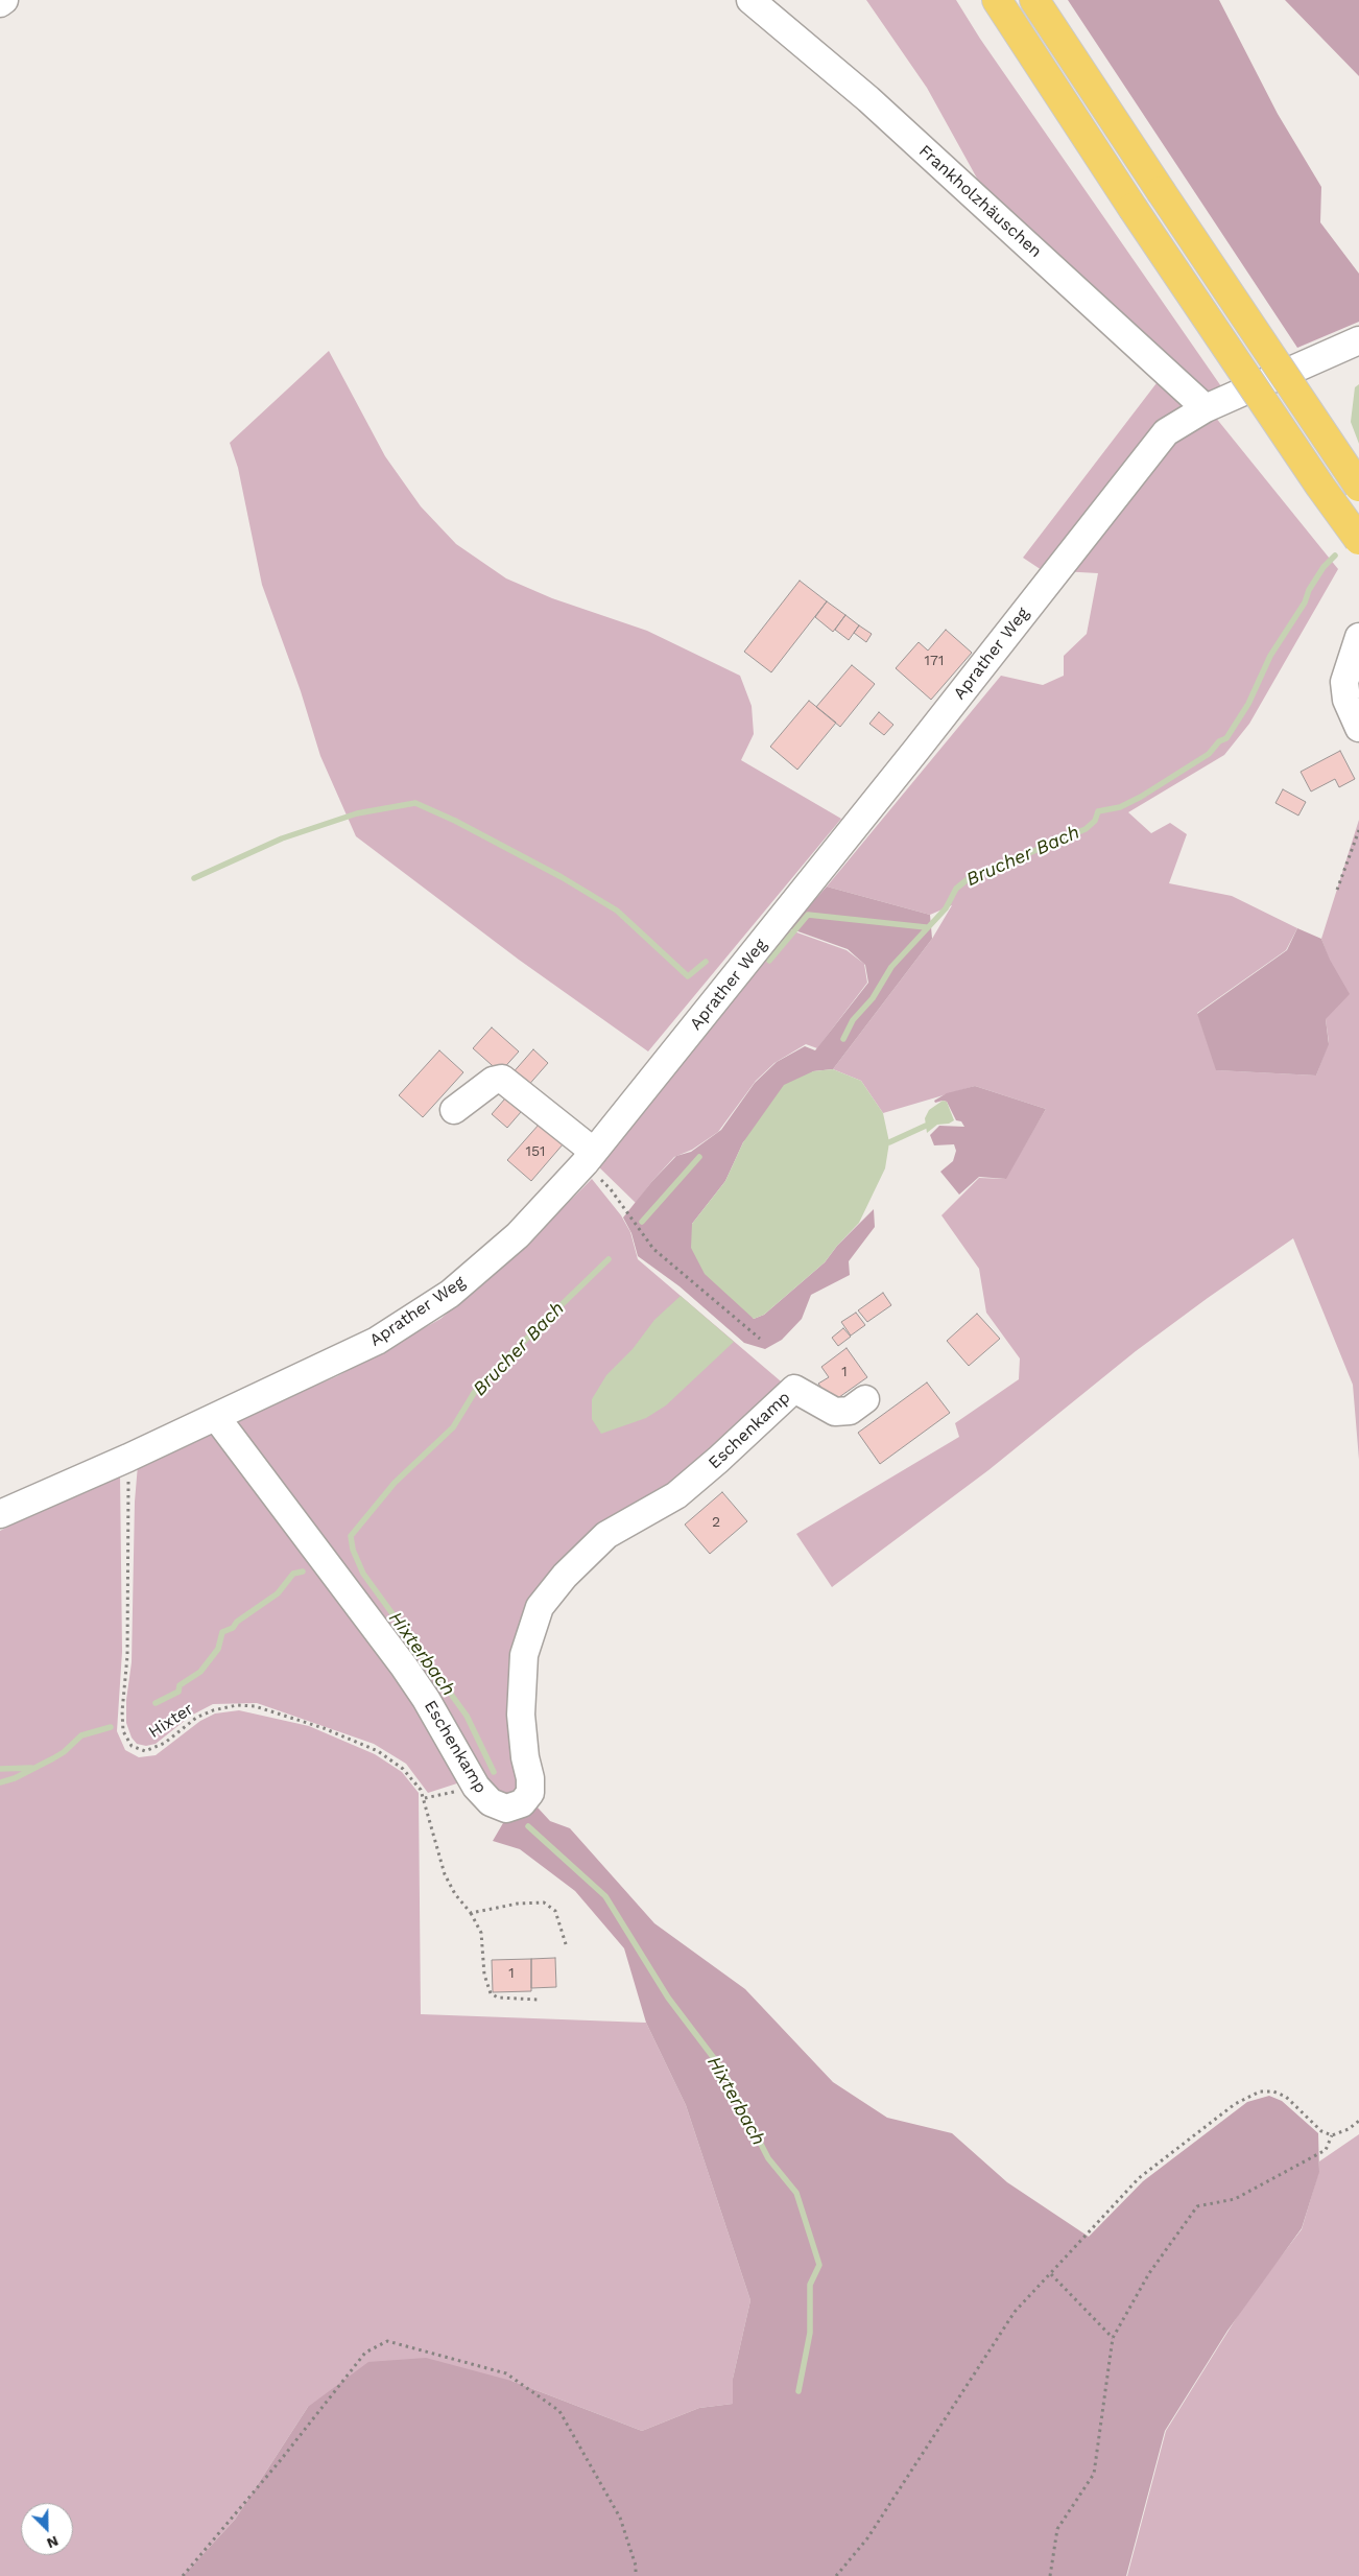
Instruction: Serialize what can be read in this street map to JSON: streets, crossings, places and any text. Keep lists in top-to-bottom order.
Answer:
{
  "streets": {
    "street": ["Frankholzhäuschen", "Aprather Weg", "Eschenkamp"],
    "path": ["Hixter"]
  },
  "crossings": [
    ["Frankholzhäuschen", "Aprather Weg"],
    ["Aprather Weg", "Eschenkamp"],
    ["Aprather Weg", "Hixter"]
  ],
  "water": ["Brucher Bach", "Hixterbach"],
  "house_numbers": [
    "171",
    "151",
    "1",
    "2",
    "1"
  ],
  "north": "bottom right"
}
